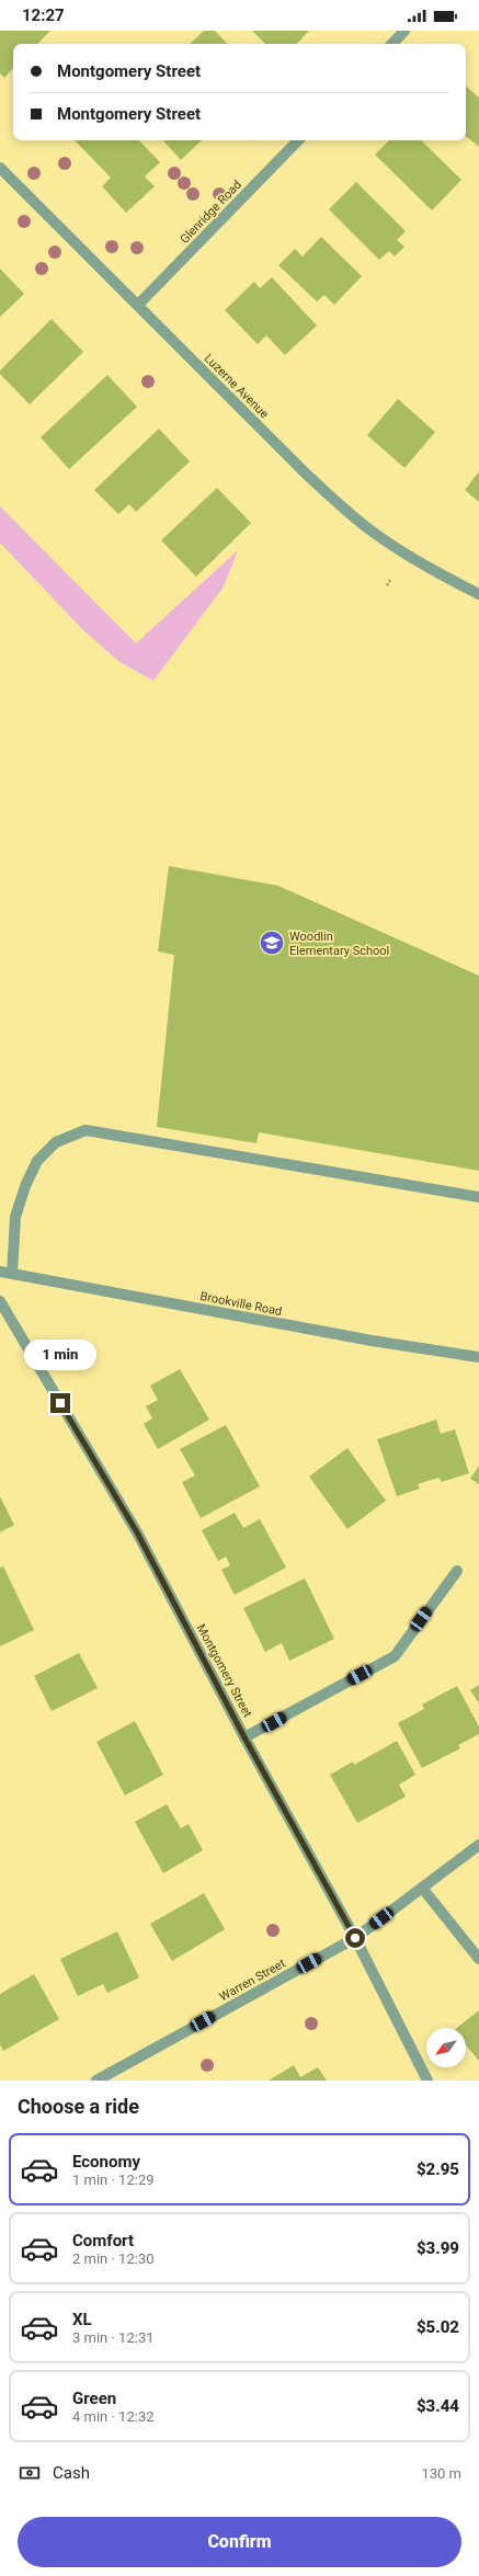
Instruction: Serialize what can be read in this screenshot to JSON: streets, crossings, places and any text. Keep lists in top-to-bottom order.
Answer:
{
  "streets": {
    "street": [
      "Glenridge Road",
      "Luzerne Avenue",
      "Brookville Road",
      "Montgomery Street",
      "Warren Street"
    ]
  },
  "crossings": [
    ["Glenridge Road", "Luzerne Avenue"],
    ["Montgomery Street", "Warren Street"]
  ],
  "places": {
    "school or university": ["Woodlin Elementary School"]
  },
  "north": "bottom left",
  "page": {
    "status": "12:27",
    "banner": ["Montgomery Street", "Montgomery Street"],
    "bubble": "1 min",
    "heading": "Choose a ride",
    "list": [
      {
        "name": "Economy",
        "note": "1 min · 12:29",
        "value": "$2.95"
      },
      {
        "name": "Comfort",
        "note": "2 min · 12:30",
        "value": "$3.99"
      },
      {
        "name": "XL",
        "note": "3 min · 12:31",
        "value": "$5.02"
      },
      {
        "name": "Green",
        "note": "4 min · 12:32",
        "value": "$3.44"
      }
    ],
    "pay": ["Cash", "130 m"],
    "buttons": "Confirm"
  }
}
